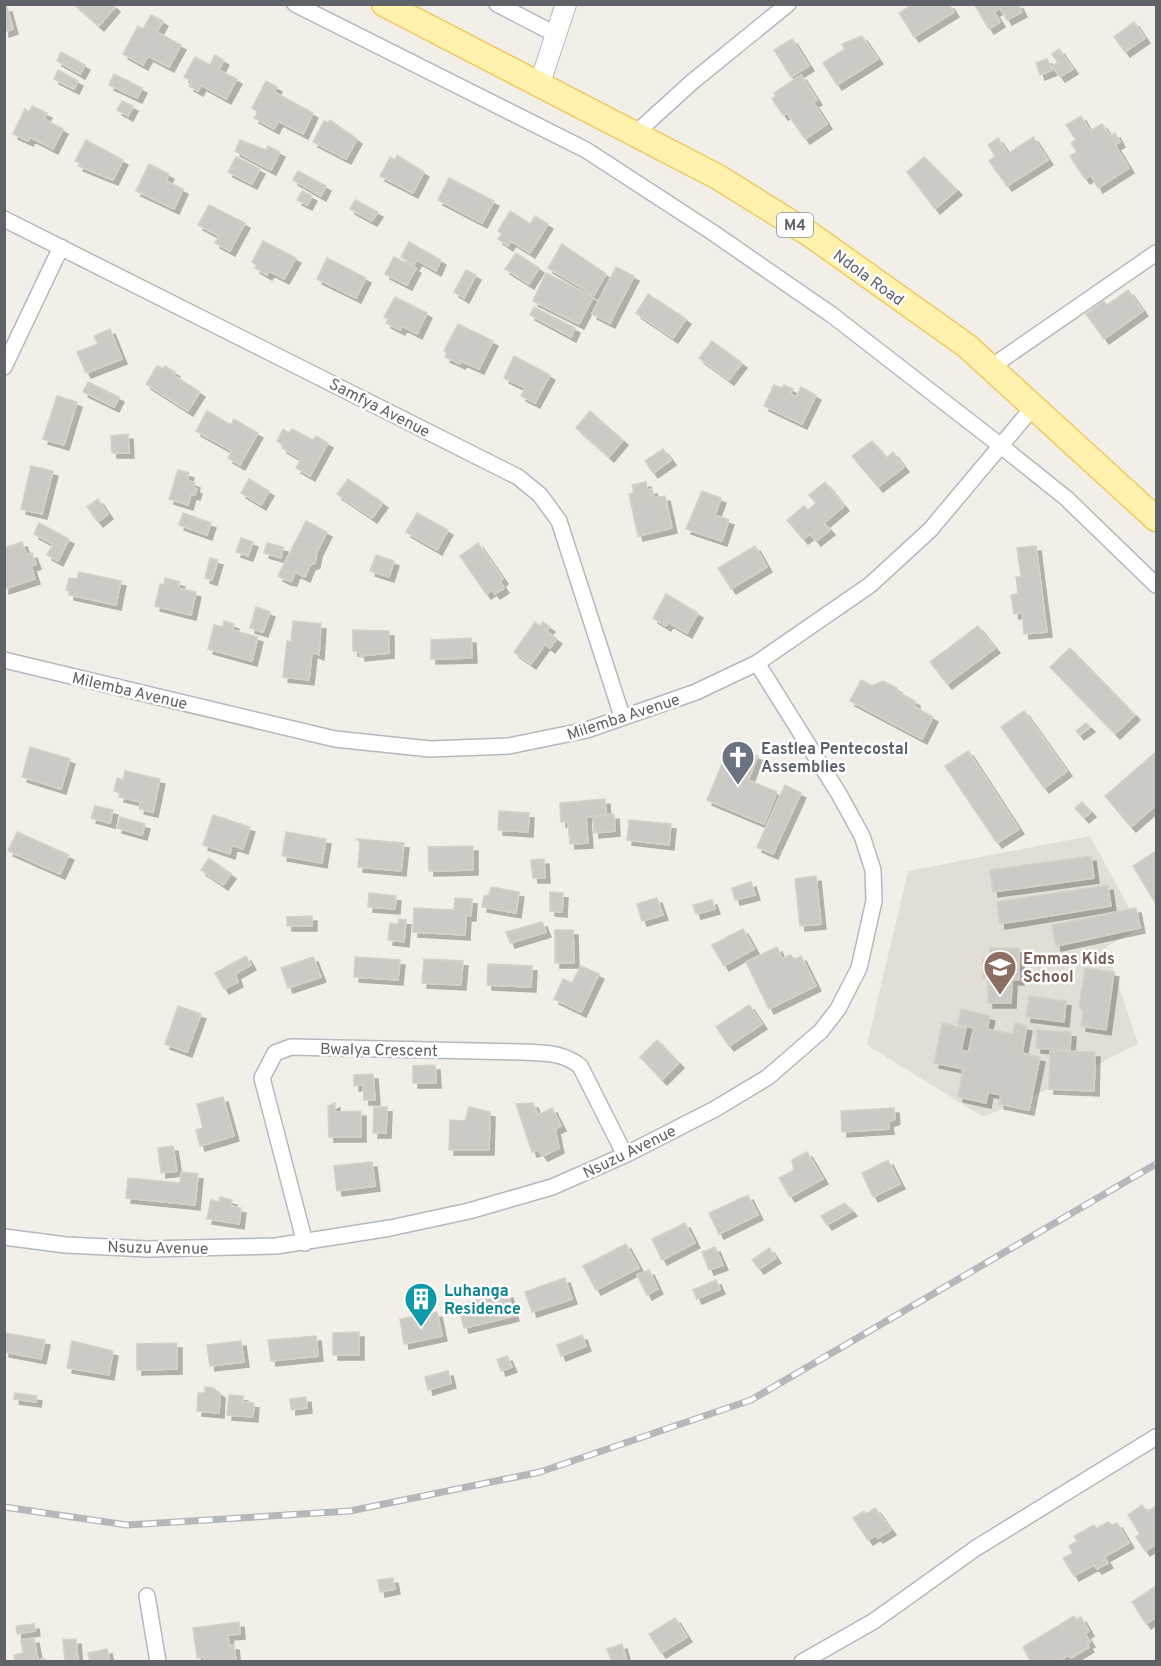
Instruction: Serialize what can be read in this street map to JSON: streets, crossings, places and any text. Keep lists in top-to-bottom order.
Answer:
{
  "streets": {
    "main road": ["M4", "Ndola Road"],
    "street": [
      "Samfya Avenue",
      "Milemba Avenue",
      "Bwalya Crescent",
      "Nsuzu Avenue"
    ]
  },
  "crossings": [
    ["Ndola Road", "Milemba Avenue"],
    ["Samfya Avenue", "Milemba Avenue"],
    ["Milemba Avenue", "Nsuzu Avenue"],
    ["Bwalya Crescent", "Nsuzu Avenue"]
  ],
  "places": {
    "church": ["Eastlea Pentecostal Assemblies"],
    "school or university": ["Emmas Kids School"],
    "building": ["Luhanga Residence"]
  }
}
